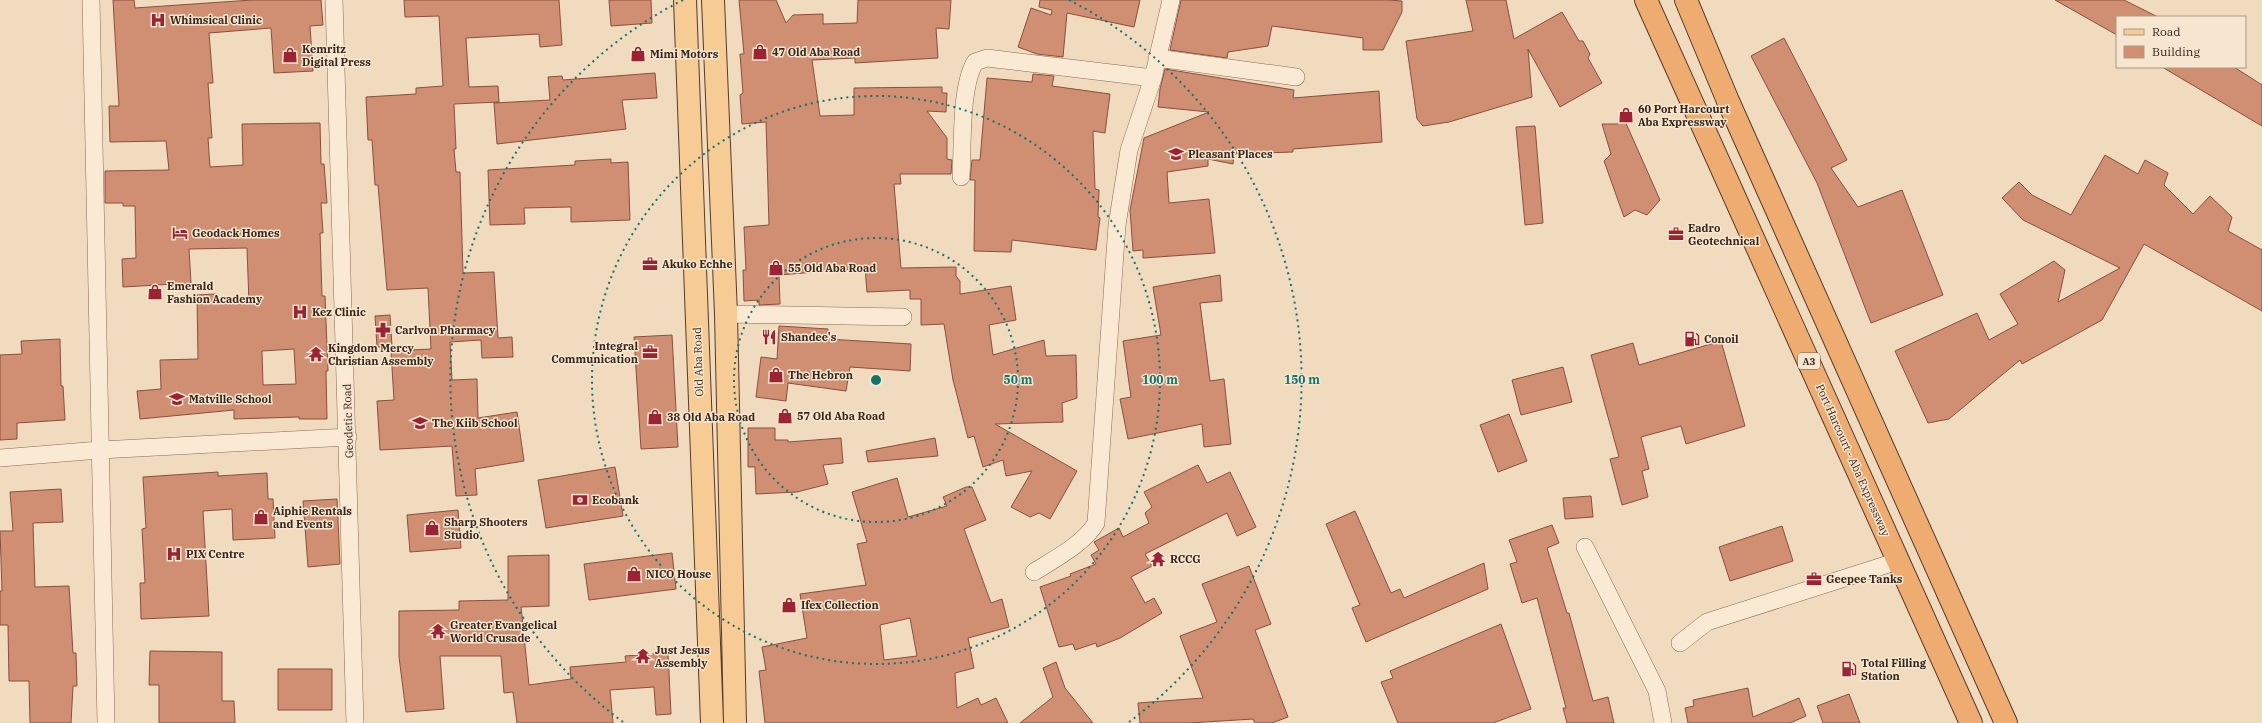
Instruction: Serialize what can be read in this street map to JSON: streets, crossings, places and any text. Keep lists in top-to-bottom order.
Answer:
{
  "streets": {
    "highway": ["A3", "Port Harcourt - Aba Expressway"],
    "main road": ["Old Aba Road"],
    "street": ["Geodetic Road"]
  },
  "places": {
    "hospital": ["Whimsical Clinic", "Kez Clinic", "PIX Centre"],
    "shop": [
      "47 Old Aba Road",
      "Mimi Motors",
      "Kemritz Digital Press",
      "60 Port Harcourt Aba Expressway",
      "55 Old Aba Road",
      "Emerald Fashion Academy",
      "The Hebron",
      "57 Old Aba Road",
      "38 Old Aba Road",
      "Aiphie Rentals and Events",
      "Sharp Shooters Studio",
      "NICO House",
      "Ifex Collection"
    ],
    "school or university": ["Pleasant Places", "Matville School", "The Kiib School"],
    "hotel": ["Geodack Homes"],
    "office": [
      "Eadro Geotechnical",
      "Akuko Echhe",
      "Integral Communication",
      "Geepee Tanks"
    ],
    "pharmacy": ["Carlvon Pharmacy"],
    "restaurant": ["Shandee's"],
    "fuel station": ["Conoil", "Total Filling Station"],
    "temple": [
      "Kingdom Mercy Christian Assembly",
      "RCCG",
      "Greater Evangelical World Crusade",
      "Just Jesus Assembly"
    ],
    "bank": ["Ecobank"]
  },
  "legend": ["Road", "Building"],
  "rings": ["50 m", "100 m", "150 m"]
}
